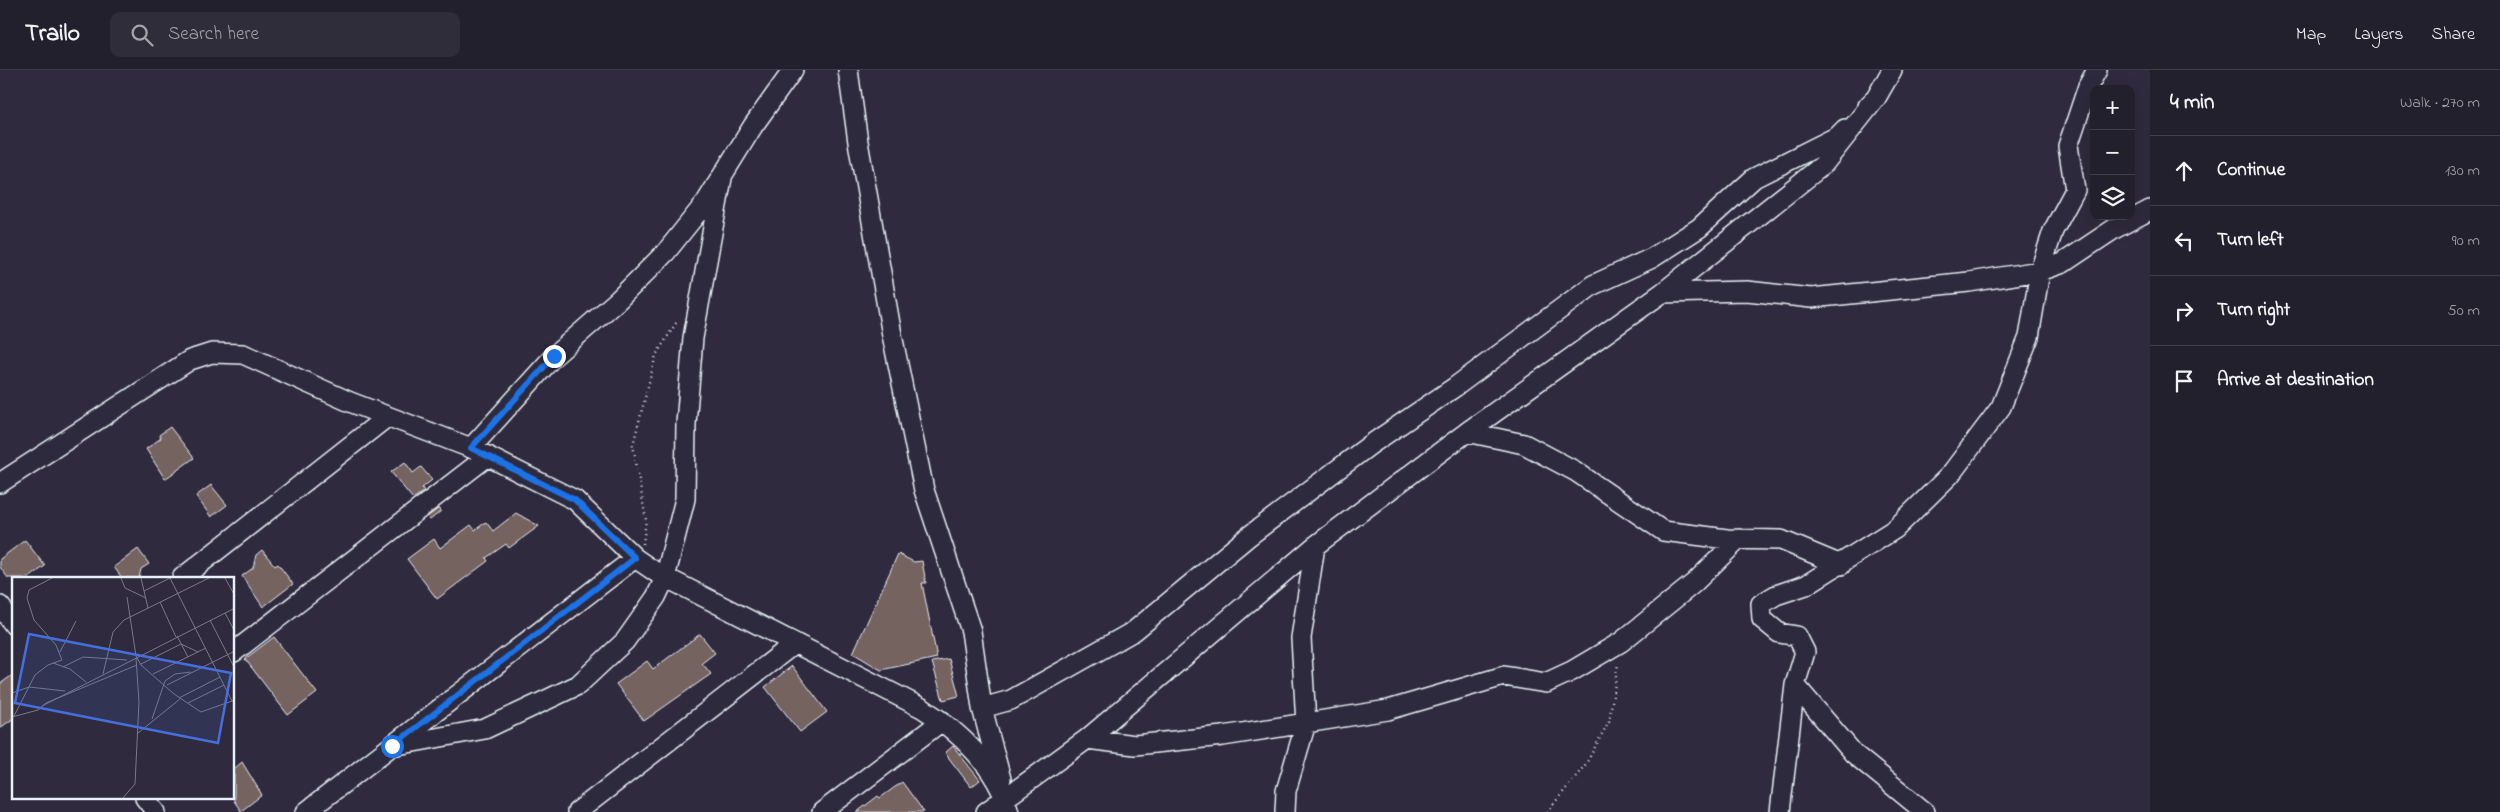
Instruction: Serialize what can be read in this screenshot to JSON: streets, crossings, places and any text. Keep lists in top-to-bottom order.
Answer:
{
  "page": {
    "header": "Trailo",
    "search": "Search here",
    "nav": ["Map", "Layers", "Share"],
    "heading": ["4 min", "Walk · 270 m"],
    "map_buttons": ["+", "−"],
    "list": [
      ["Continue", "130 m"],
      ["Turn left", "90 m"],
      ["Turn right", "50 m"],
      "Arrive at destination"
    ]
  }
}
